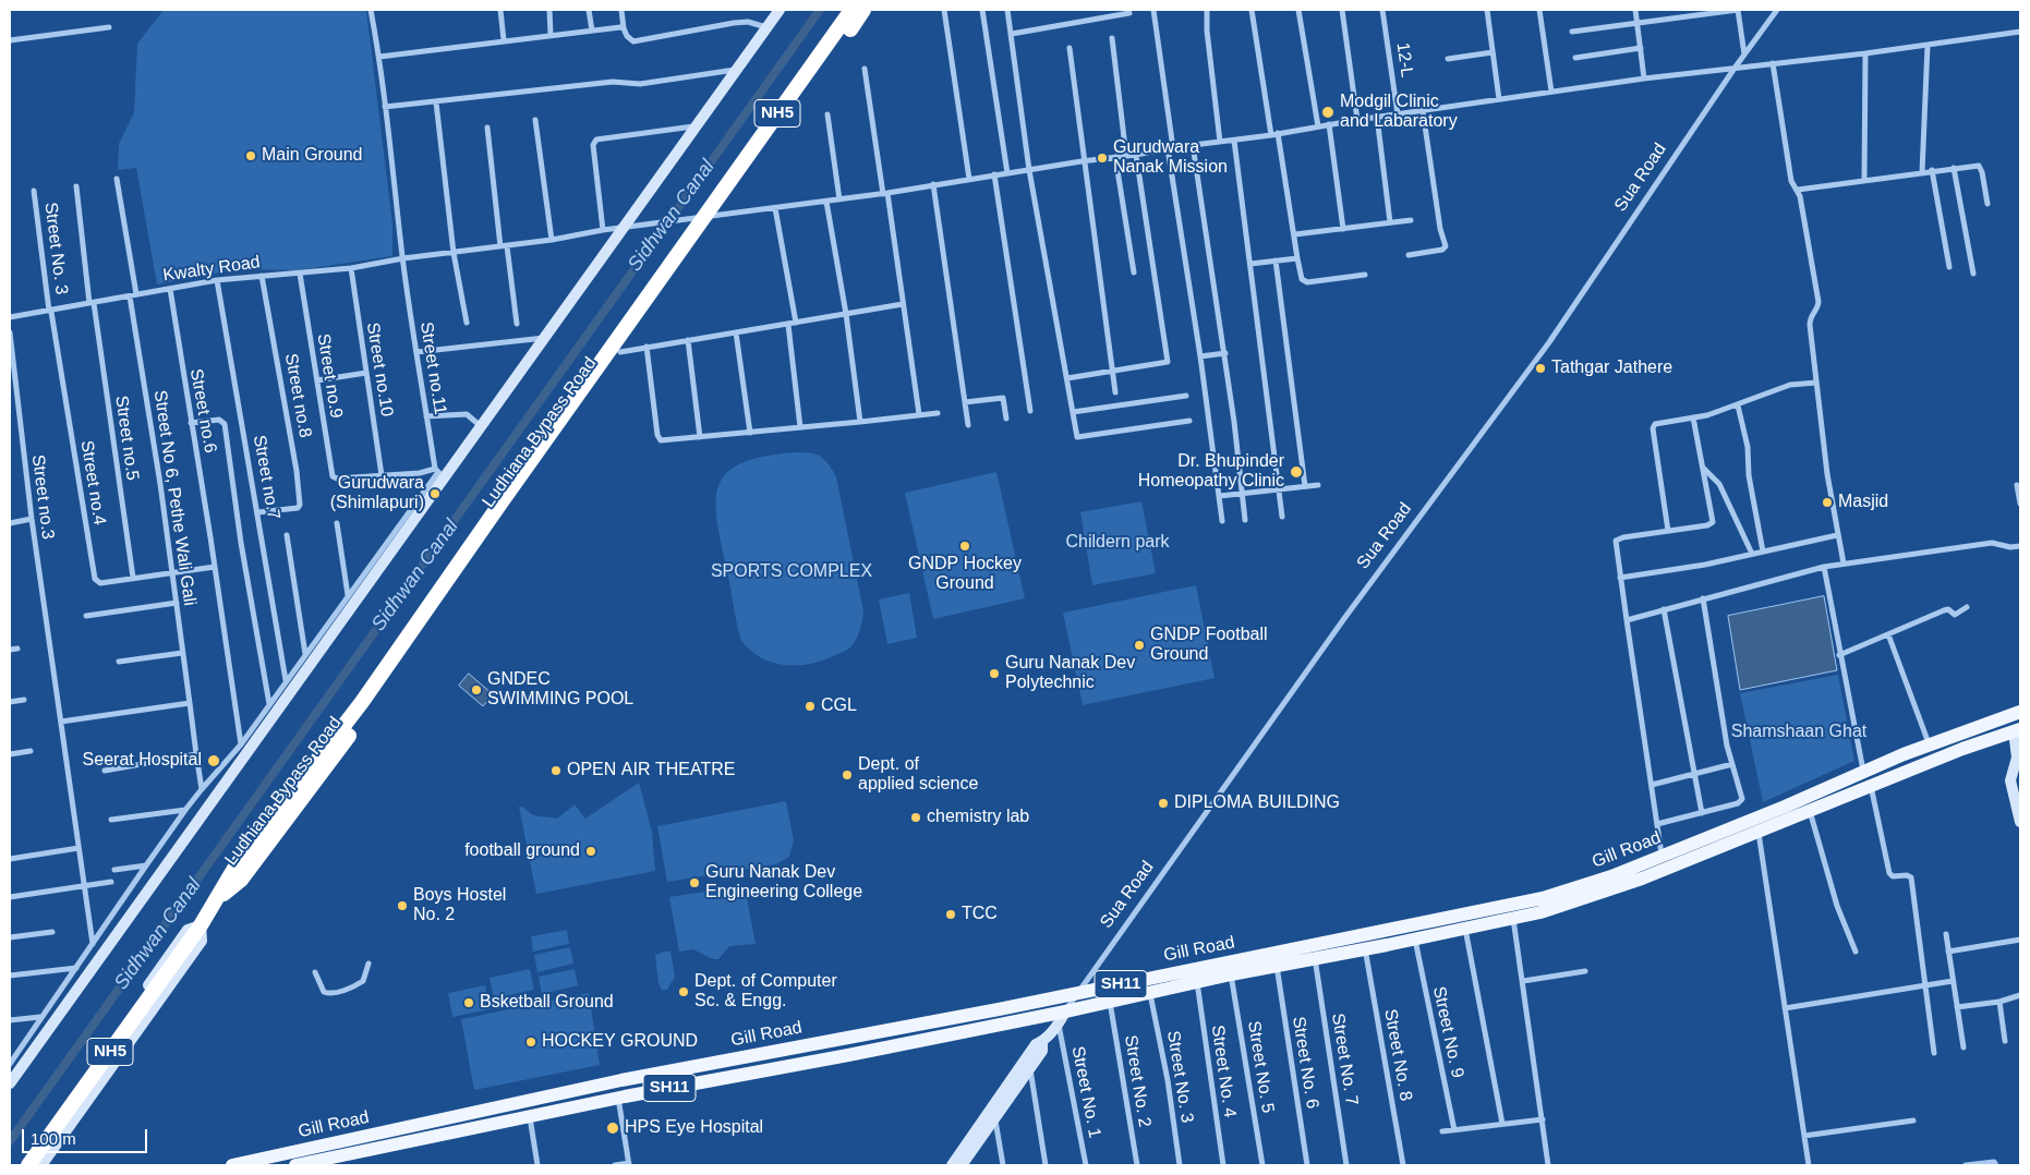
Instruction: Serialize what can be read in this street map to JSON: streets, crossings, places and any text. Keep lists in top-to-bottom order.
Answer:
{
  "streets": {
    "highway": ["NH5", "Ludhiana Bypass Road"],
    "main road": ["Gill Road", "SH11"],
    "street": [
      "12-L",
      "Sua Road",
      "Street No. 3",
      "Kwalty Road",
      "Street no.11",
      "Street no.10",
      "Street no.9",
      "Street no.8",
      "Street no.6",
      "Street no.5",
      "Street no.7",
      "Street no.4",
      "Street no.3",
      "Street No 6, Pethe Wali Gali",
      "Street No. 9",
      "Street No. 8",
      "Street No. 7",
      "Street No. 6",
      "Street No. 5",
      "Street No. 4",
      "Street No. 2",
      "Street No. 1"
    ]
  },
  "crossings": [
    ["12-L", "Kwalty Road"],
    ["NH5", "Ludhiana Bypass Road"],
    ["Sua Road", "Kwalty Road"],
    ["Sua Road", "Gill Road"],
    ["Sua Road", "Street No. 1"],
    ["Street No. 3", "Kwalty Road"],
    ["Street No. 3", "Street no.4"],
    ["Street No. 3", "Gill Road"],
    ["Kwalty Road", "Street no.11"],
    ["Kwalty Road", "Street no.10"],
    ["Kwalty Road", "Street no.9"],
    ["Kwalty Road", "Street no.8"],
    ["Kwalty Road", "Street no.6"],
    ["Kwalty Road", "Ludhiana Bypass Road"],
    ["Kwalty Road", "Street no.5"],
    ["Kwalty Road", "Street no.7"],
    ["Kwalty Road", "Street no.4"],
    ["Kwalty Road", "Street No 6, Pethe Wali Gali"],
    ["Street no.10", "Street no.9"],
    ["Street no.8", "Street no.7"],
    ["Street no.6", "Street no.4"],
    ["Street no.5", "Street no.4"],
    ["Street no.4", "Street No 6, Pethe Wali Gali"],
    ["Gill Road", "Street No. 9"],
    ["Gill Road", "Street No. 8"],
    ["Gill Road", "Street No. 7"],
    ["Gill Road", "Street No. 6"],
    ["Gill Road", "Street No. 5"],
    ["Gill Road", "Street No. 4"],
    ["Gill Road", "Street No. 2"],
    ["Gill Road", "Street No. 1"]
  ],
  "water": ["Sidhwan Canal"],
  "parks": ["Childern park", "SPORTS COMPLEX", "Shamshaan Ghat"],
  "places": [
    "Modgil Clinic and Labaratory",
    "Main Ground",
    "Gurudwara Nanak Mission",
    "Tathgar Jathere",
    "Dr. Bhupinder Homeopathy Clinic",
    "Gurudwara (Shimlapuri)",
    "Masjid",
    "GNDP Hockey Ground",
    "GNDP Football Ground",
    "Guru Nanak Dev Polytechnic",
    "GNDEC SWIMMING POOL",
    "CGL",
    "Seerat Hospital",
    "OPEN AIR THEATRE",
    "Dept. of applied science",
    "DIPLOMA BUILDING",
    "chemistry lab",
    "football ground",
    "Guru Nanak Dev Engineering College",
    "Boys Hostel No. 2",
    "TCC",
    "Dept. of Computer Sc. & Engg.",
    "Bsketball Ground",
    "HOCKEY GROUND",
    "HPS Eye Hospital"
  ],
  "scale_bar": "100 m"
}
